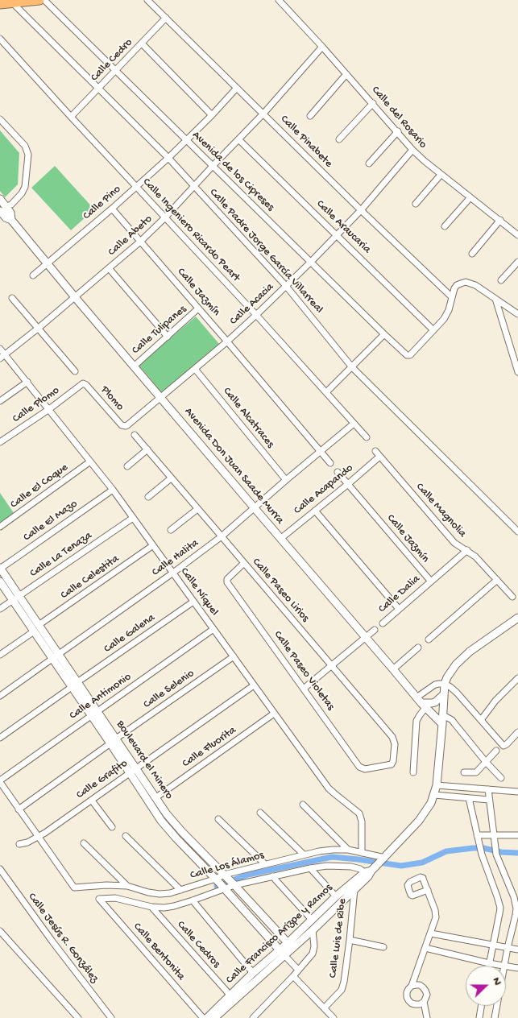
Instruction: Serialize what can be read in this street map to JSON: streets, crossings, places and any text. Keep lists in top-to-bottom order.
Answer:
{
  "streets": {
    "street": [
      "Calle Cedro",
      "Calle del Rosario",
      "Calle Pinabete",
      "Avenida de los Cipreses",
      "Calle Pino",
      "Calle Araucaria",
      "Calle Ingeniero Ricardo Peart",
      "Calle Abeto",
      "Calle Padre Jorge García Villarreal",
      "Calle Jazmín",
      "Calle Acacia",
      "Calle Tulipanes",
      "Plomo",
      "Calle Plomo",
      "Calle Alcatraces",
      "Avenida Don Juan Saade Murra",
      "Calle El Coque",
      "Calle Acapando",
      "Calle Magnolia",
      "Calle El Mazo",
      "Calle La Tenaza",
      "Calle Halita",
      "Calle Celestita",
      "Calle Paseo Lirios",
      "Calle Níquel",
      "Calle Dalia",
      "Calle Galena",
      "Calle Paseo Violetas",
      "Calle Selenio",
      "Calle Antimonio",
      "Calle Fluorita",
      "Boulevard el Minero",
      "Calle Grafito",
      "Calle Los Álamos",
      "Calle Francisco Arizpe y Ramos",
      "Calle Jesús R. González",
      "Calle Luis de Ribe",
      "Calle Cedros",
      "Calle Bentonita"
    ]
  },
  "crossings": [
    ["Calle Cedro", "Calle Pinabete"],
    ["Calle Cedro", "Avenida de los Cipreses"],
    ["Calle Cedro", "Calle Ingeniero Ricardo Peart"],
    ["Calle Cedro", "Calle Padre Jorge García Villarreal"],
    ["Calle del Rosario", "Calle Abeto"],
    ["Calle del Rosario", "Calle Acacia"],
    ["Calle Pinabete", "Calle Pino"],
    ["Calle Pinabete", "Calle Abeto"],
    ["Calle Pinabete", "Calle Acacia"],
    ["Avenida de los Cipreses", "Calle Pino"],
    ["Avenida de los Cipreses", "Calle Araucaria"],
    ["Avenida de los Cipreses", "Calle Abeto"],
    ["Avenida de los Cipreses", "Calle Acacia"],
    ["Calle Pino", "Calle Ingeniero Ricardo Peart"],
    ["Calle Pino", "Calle Padre Jorge García Villarreal"],
    ["Calle Pino", "Calle Jazmín"],
    ["Calle Pino", "Avenida Don Juan Saade Murra"],
    ["Calle Araucaria", "Calle Abeto"],
    ["Calle Araucaria", "Calle Acacia"],
    ["Calle Ingeniero Ricardo Peart", "Calle Abeto"],
    ["Calle Ingeniero Ricardo Peart", "Calle Acacia"],
    ["Calle Ingeniero Ricardo Peart", "Calle Halita"],
    ["Calle Abeto", "Calle Padre Jorge García Villarreal"],
    ["Calle Abeto", "Calle Jazmín"],
    ["Calle Abeto", "Avenida Don Juan Saade Murra"],
    ["Calle Abeto", "Calle Níquel"],
    ["Calle Padre Jorge García Villarreal", "Calle Acacia"],
    ["Calle Jazmín", "Calle Acacia"],
    ["Calle Jazmín", "Calle Tulipanes"],
    ["Calle Jazmín", "Calle Acapando"],
    ["Calle Jazmín", "Calle Halita"],
    ["Calle Jazmín", "Calle Dalia"],
    ["Calle Acacia", "Plomo"],
    ["Calle Acacia", "Calle Alcatraces"],
    ["Calle Acacia", "Avenida Don Juan Saade Murra"],
    ["Calle Tulipanes", "Avenida Don Juan Saade Murra"],
    ["Plomo", "Calle Plomo"],
    ["Calle Plomo", "Calle Níquel"],
    ["Calle Alcatraces", "Calle Halita"],
    ["Avenida Don Juan Saade Murra", "Calle Acapando"],
    ["Avenida Don Juan Saade Murra", "Calle Halita"],
    ["Avenida Don Juan Saade Murra", "Calle Francisco Arizpe y Ramos"],
    ["Calle El Coque", "Calle Níquel"],
    ["Calle Acapando", "Calle Magnolia"],
    ["Calle Magnolia", "Calle Dalia"],
    ["Calle El Mazo", "Calle Níquel"],
    ["Calle El Mazo", "Boulevard el Minero"],
    ["Calle La Tenaza", "Calle Níquel"],
    ["Calle La Tenaza", "Boulevard el Minero"],
    ["Calle Halita", "Calle Paseo Lirios"],
    ["Calle Halita", "Calle Níquel"],
    ["Calle Halita", "Boulevard el Minero"],
    ["Calle Celestita", "Calle Níquel"],
    ["Calle Celestita", "Boulevard el Minero"],
    ["Calle Paseo Lirios", "Calle Paseo Violetas"],
    ["Calle Níquel", "Calle Galena"],
    ["Calle Níquel", "Calle Selenio"],
    ["Calle Níquel", "Calle Antimonio"],
    ["Calle Níquel", "Calle Fluorita"],
    ["Calle Níquel", "Calle Grafito"],
    ["Calle Níquel", "Calle Los Álamos"],
    ["Calle Galena", "Boulevard el Minero"],
    ["Calle Selenio", "Boulevard el Minero"],
    ["Calle Antimonio", "Boulevard el Minero"],
    ["Calle Fluorita", "Boulevard el Minero"],
    ["Boulevard el Minero", "Calle Grafito"],
    ["Boulevard el Minero", "Calle Los Álamos"],
    ["Boulevard el Minero", "Calle Francisco Arizpe y Ramos"],
    ["Calle Grafito", "Calle Los Álamos"],
    ["Calle Los Álamos", "Calle Francisco Arizpe y Ramos"],
    ["Calle Los Álamos", "Calle Cedros"],
    ["Calle Los Álamos", "Calle Bentonita"],
    ["Calle Francisco Arizpe y Ramos", "Calle Luis de Ribe"],
    ["Calle Francisco Arizpe y Ramos", "Calle Cedros"]
  ],
  "north": "right"
}
